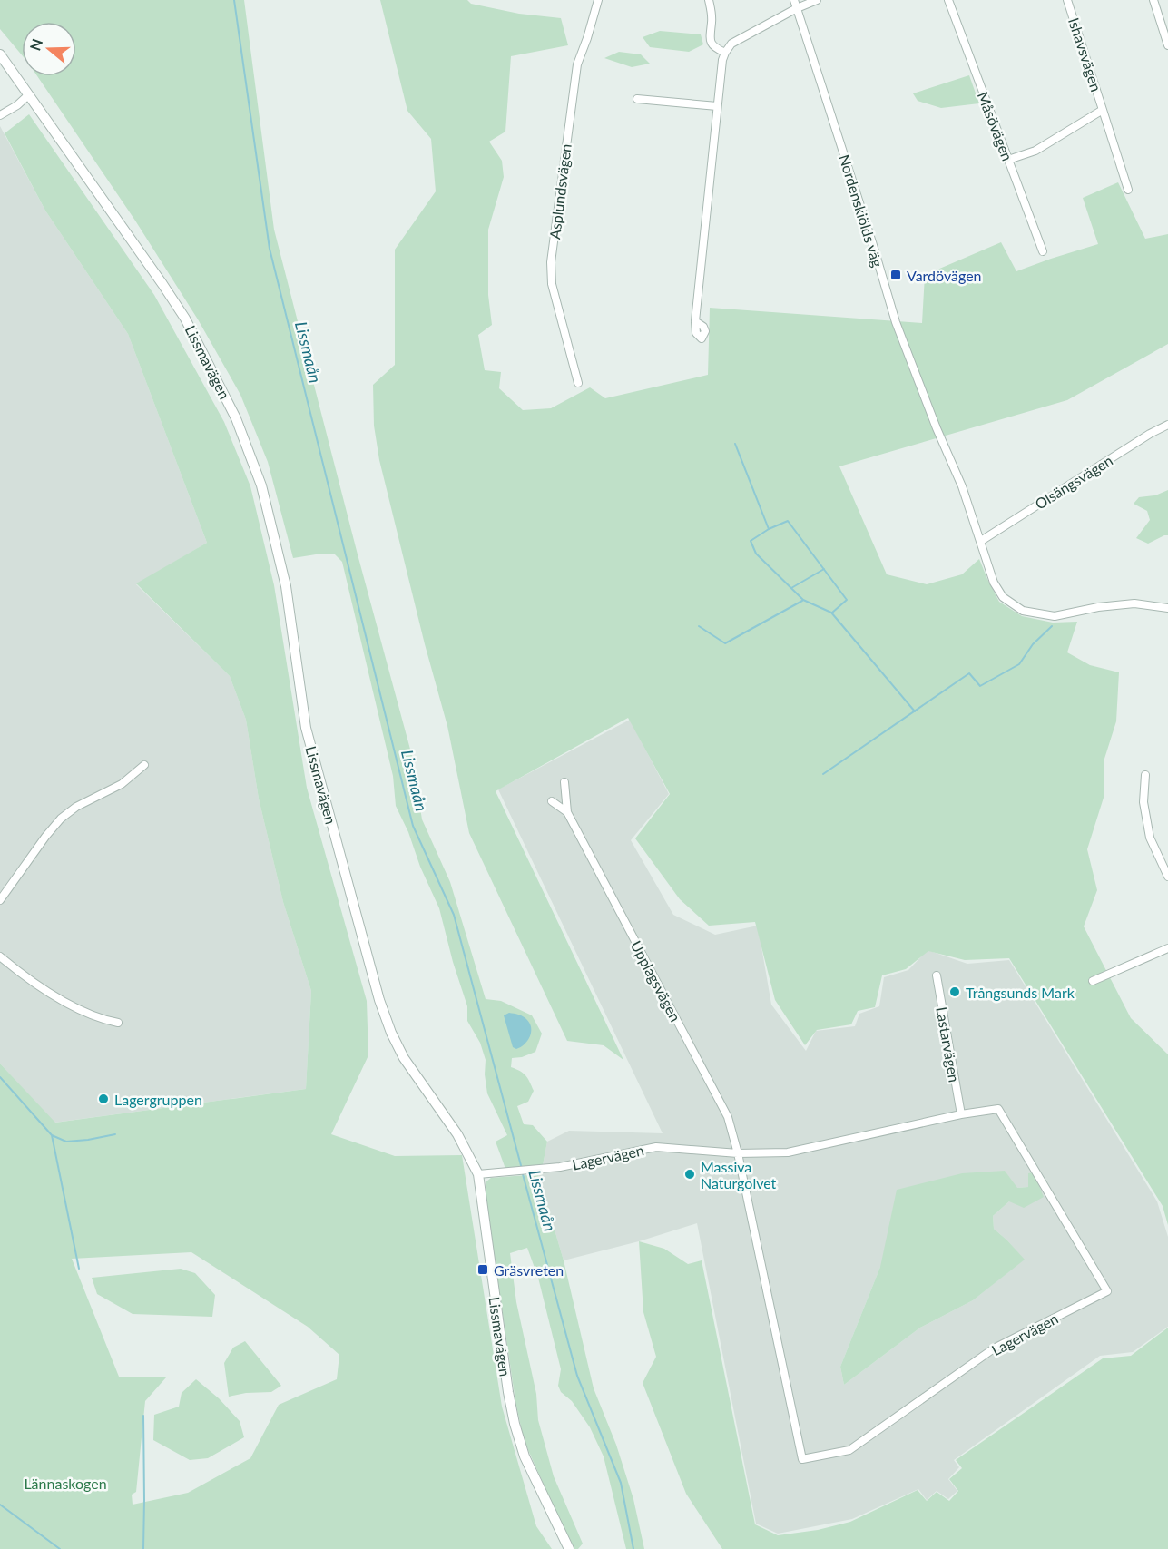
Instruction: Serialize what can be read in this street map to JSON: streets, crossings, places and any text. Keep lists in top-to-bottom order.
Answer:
{
  "streets": {
    "street": [
      "Ishavsvägen",
      "Måsövägen",
      "Asplundsvägen",
      "Nordenskiölds väg",
      "Lissmavägen",
      "Olsängsvägen",
      "Upplagsvägen",
      "Lastarvägen",
      "Lagervägen"
    ]
  },
  "crossings": [
    ["Ishavsvägen", "Måsövägen"],
    ["Nordenskiölds väg", "Olsängsvägen"],
    ["Lissmavägen", "Lagervägen"],
    ["Upplagsvägen", "Lagervägen"],
    ["Lastarvägen", "Lagervägen"]
  ],
  "water": ["Lissmaån"],
  "parks": ["Lännaskogen"],
  "places": {
    "transit": ["Vardövägen", "Gräsvreten"],
    "other": ["Trångsunds Mark", "Lagergruppen", "Massiva Naturgolvet"]
  },
  "north": "left"
}
